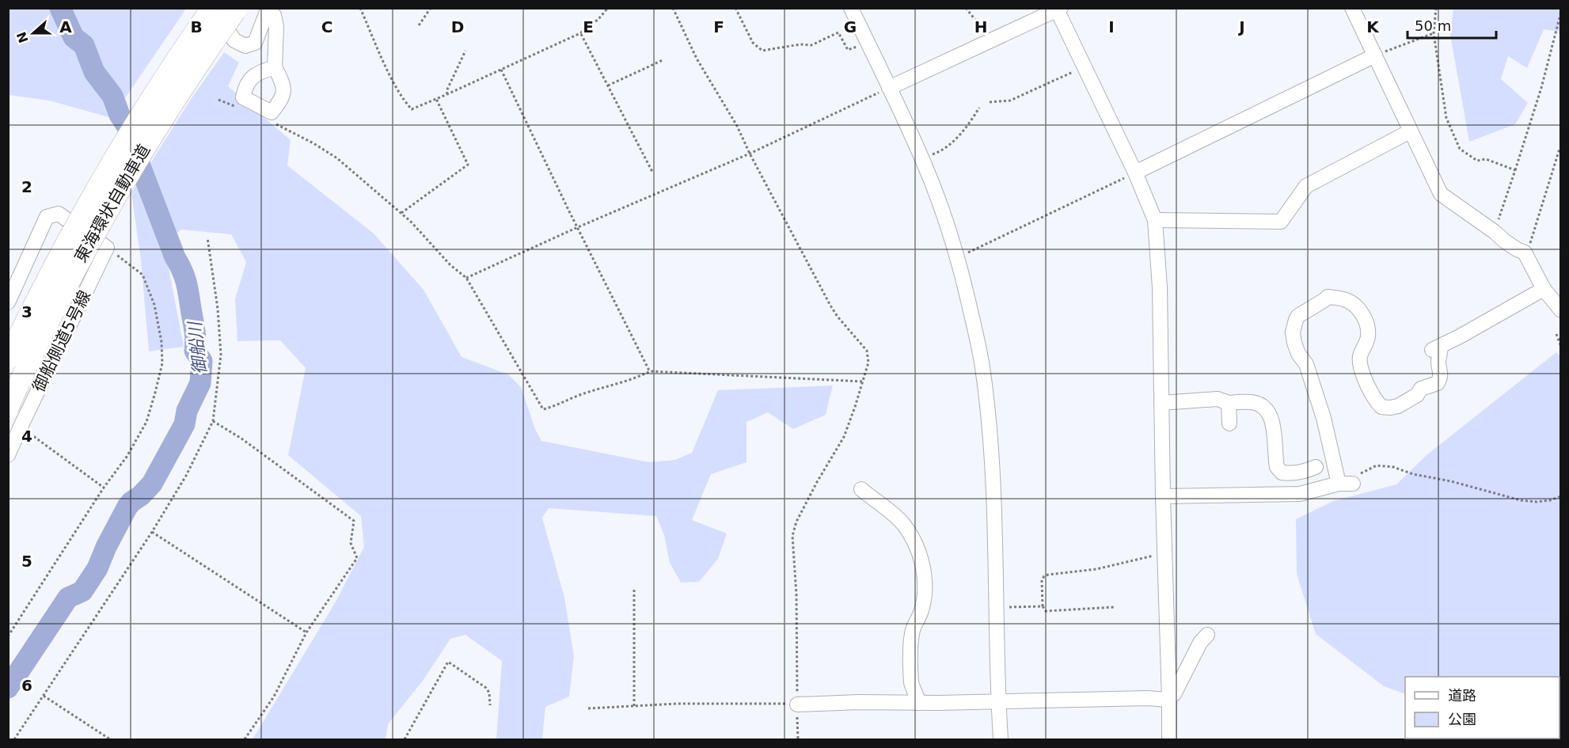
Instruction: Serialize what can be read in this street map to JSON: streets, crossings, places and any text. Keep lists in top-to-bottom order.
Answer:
{
  "streets": {
    "highway": ["東海環状自動車道"],
    "street": ["御船側道5号線"]
  },
  "water": ["御船川"],
  "legend": ["道路", "公園"],
  "scale_bar": "50 m",
  "north": "left",
  "grid": {
    "columns": [
      "A",
      "B",
      "C",
      "D",
      "E",
      "F",
      "G",
      "H",
      "I",
      "J",
      "K"
    ],
    "rows": [
      "2",
      "3",
      "4",
      "5",
      "6"
    ]
  }
}
